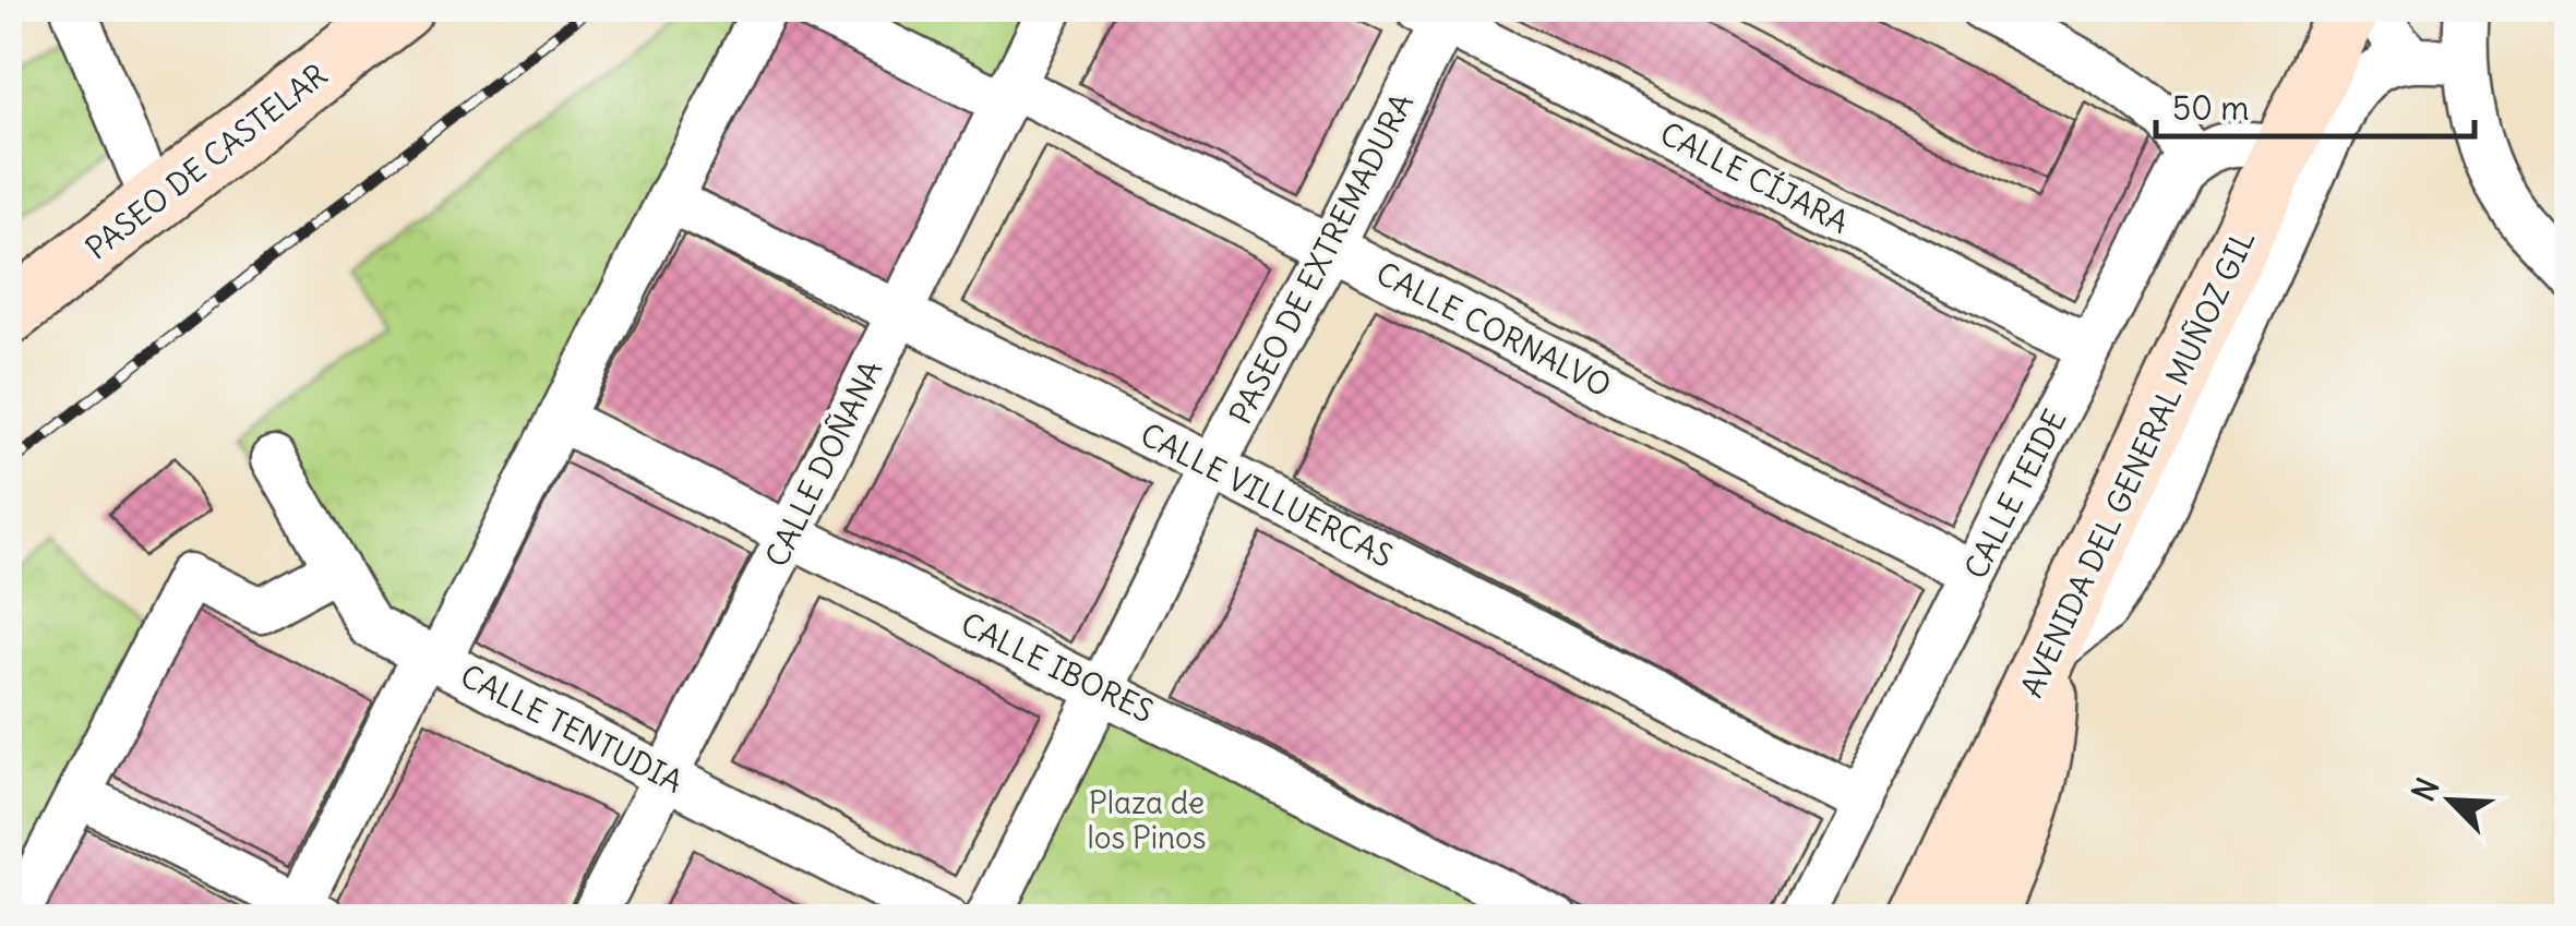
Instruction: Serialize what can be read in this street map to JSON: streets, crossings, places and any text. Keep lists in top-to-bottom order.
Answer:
{
  "streets": {
    "main road": ["PASEO DE CASTELAR", "AVENIDA DEL GENERAL MUÑOZ GIL"],
    "street": [
      "CALLE CÍJARA",
      "PASEO DE EXTREMADURA",
      "CALLE CORNALVO",
      "CALLE DOÑANA",
      "CALLE TEIDE",
      "CALLE VILLUERCAS",
      "CALLE IBORES",
      "CALLE TENTUDIA"
    ]
  },
  "crossings": [
    ["CALLE CÍJARA", "PASEO DE EXTREMADURA"],
    ["CALLE CÍJARA", "CALLE TEIDE"],
    ["PASEO DE EXTREMADURA", "CALLE CORNALVO"],
    ["PASEO DE EXTREMADURA", "CALLE VILLUERCAS"],
    ["PASEO DE EXTREMADURA", "CALLE IBORES"],
    ["CALLE CORNALVO", "CALLE DOÑANA"],
    ["CALLE CORNALVO", "CALLE TEIDE"],
    ["CALLE DOÑANA", "CALLE VILLUERCAS"],
    ["CALLE DOÑANA", "CALLE IBORES"],
    ["CALLE DOÑANA", "CALLE TENTUDIA"],
    ["CALLE TEIDE", "CALLE VILLUERCAS"]
  ],
  "parks": ["Plaza de los Pinos"],
  "scale_bar": "50 m",
  "north": "top left"
}
